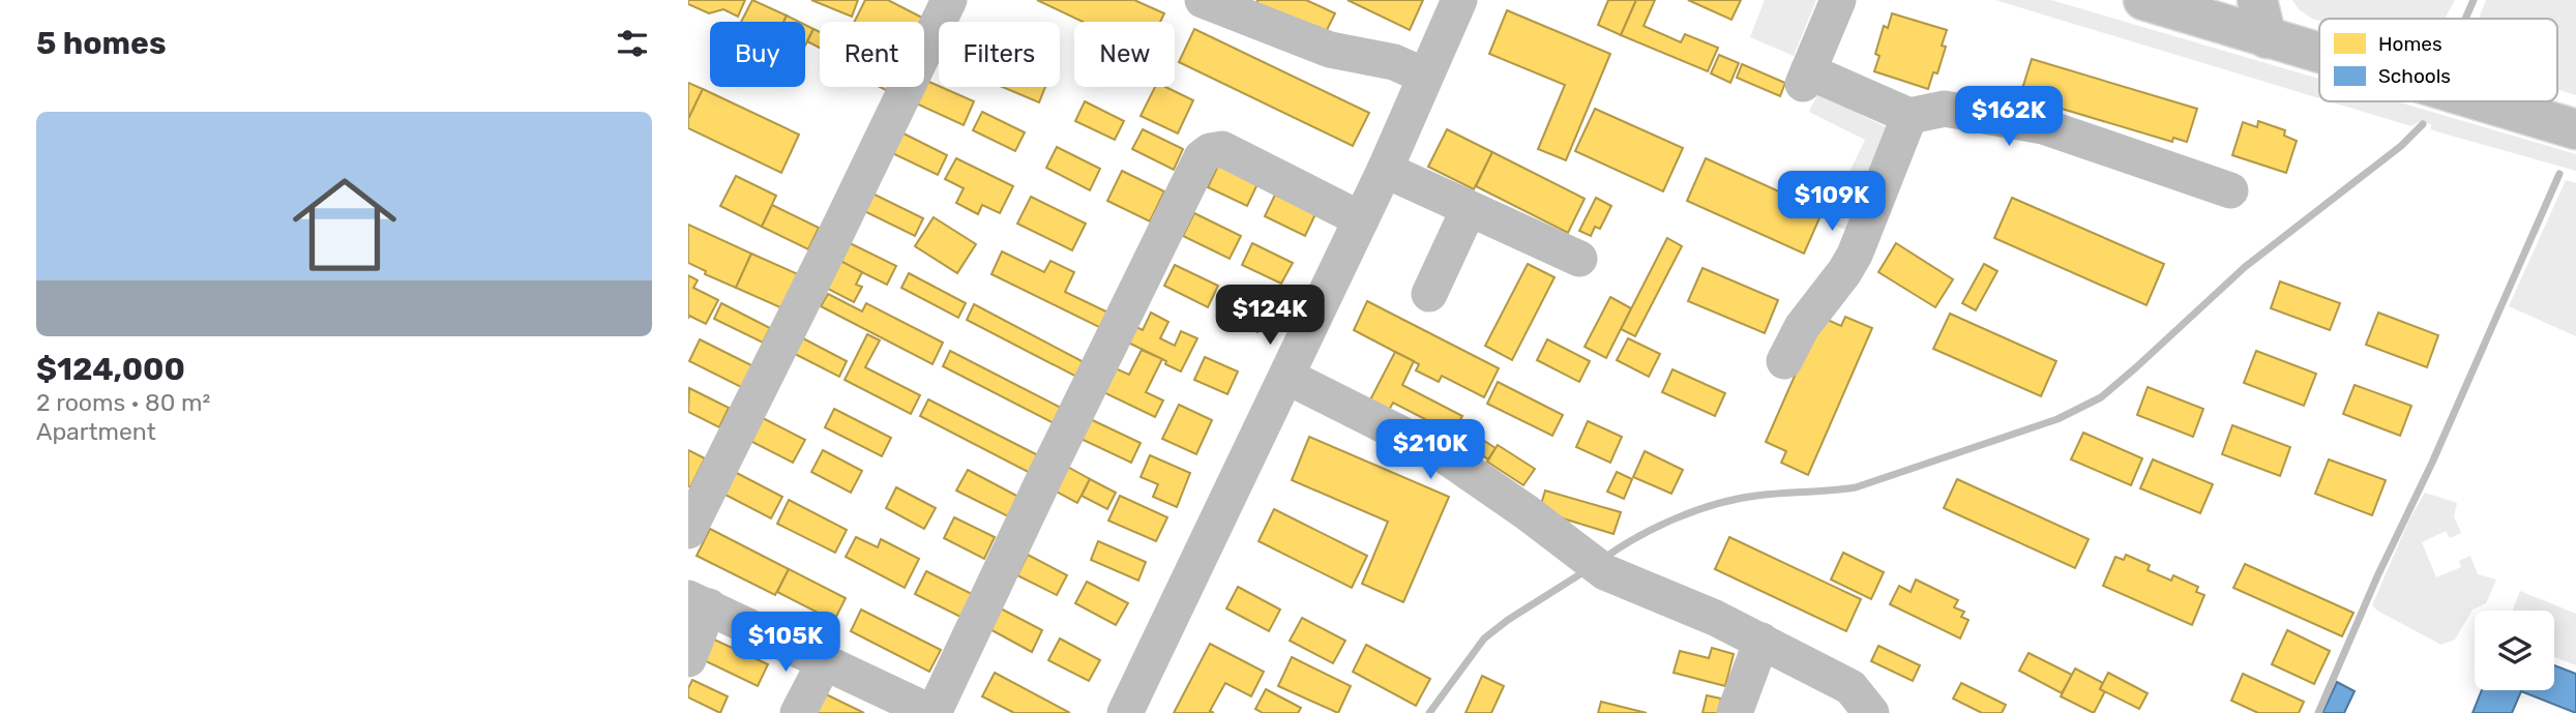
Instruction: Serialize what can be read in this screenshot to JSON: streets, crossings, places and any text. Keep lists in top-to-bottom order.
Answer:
{
  "legend": ["Homes", "Schools"],
  "page": {
    "heading": "5 homes",
    "chip": [
      "Buy",
      "Rent",
      "Filters",
      "New"
    ],
    "price": [
      "$162K",
      "$109K",
      "$124K",
      "$210K",
      "$105K"
    ],
    "list": [
      {
        "name": "$124,000",
        "note": "2 rooms · 80 m² · Apartment"
      }
    ]
  }
}
